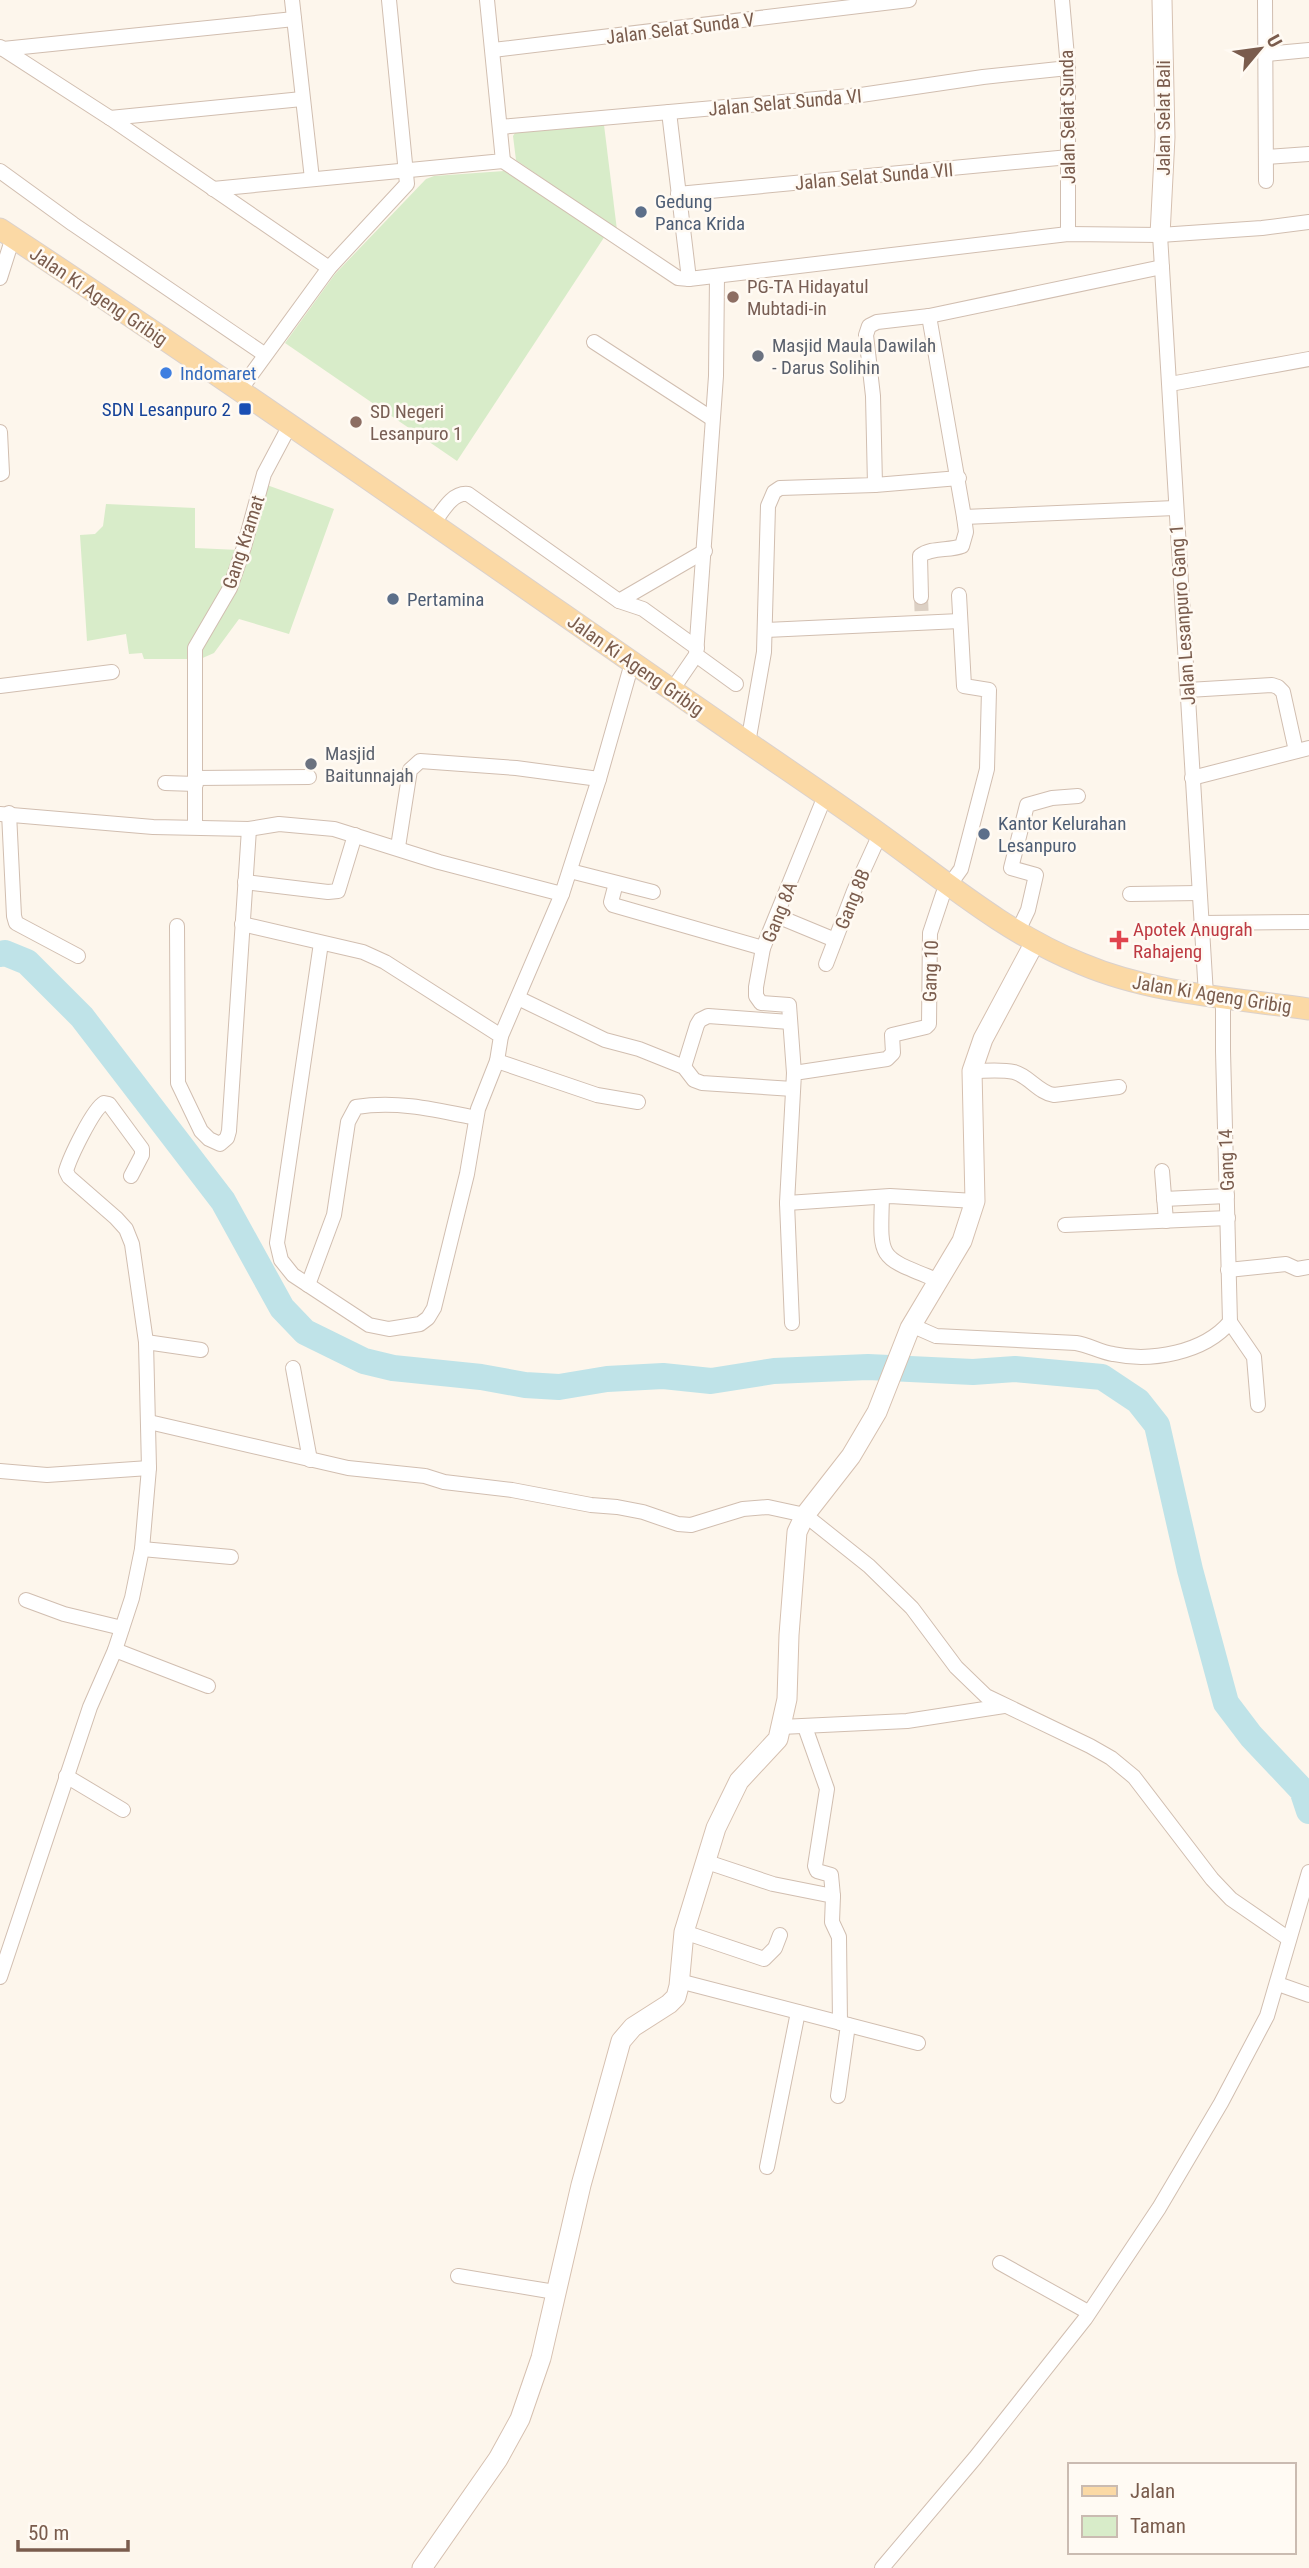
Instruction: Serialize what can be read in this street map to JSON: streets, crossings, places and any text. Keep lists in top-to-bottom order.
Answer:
{
  "streets": {
    "main road": ["Jalan Ki Ageng Gribig"],
    "street": [
      "Jalan Selat Sunda V",
      "Jalan Selat Sunda VI",
      "Jalan Selat Sunda",
      "Jalan Selat Bali",
      "Jalan Selat Sunda VII",
      "Gang Kramat",
      "Jalan Lesanpuro Gang 1",
      "Gang 8B",
      "Gang 8A",
      "Gang 10",
      "Gang 14"
    ]
  },
  "crossings": [
    ["Jalan Selat Sunda VI", "Jalan Selat Sunda"],
    ["Jalan Selat Sunda", "Jalan Selat Sunda VII"],
    ["Jalan Selat Bali", "Jalan Lesanpuro Gang 1"],
    ["Jalan Ki Ageng Gribig", "Gang Kramat"],
    ["Jalan Ki Ageng Gribig", "Jalan Lesanpuro Gang 1"],
    ["Jalan Ki Ageng Gribig", "Gang 8B"],
    ["Jalan Ki Ageng Gribig", "Gang 8A"],
    ["Jalan Ki Ageng Gribig", "Gang 10"],
    ["Jalan Ki Ageng Gribig", "Gang 14"],
    ["Jalan Lesanpuro Gang 1", "Gang 14"]
  ],
  "places": {
    "other": [
      "Gedung Panca Krida",
      "PG-TA Hidayatul Mubtadi-in",
      "Masjid Maula Dawilah - Darus Solihin",
      "Indomaret",
      "SD Negeri Lesanpuro 1",
      "Pertamina",
      "Masjid Baitunnajah",
      "Kantor Kelurahan Lesanpuro"
    ],
    "transit": ["SDN Lesanpuro 2"],
    "health": ["Apotek Anugrah Rahajeng"]
  },
  "legend": ["Jalan", "Taman"],
  "scale_bar": "50 m",
  "north": "top right"
}
